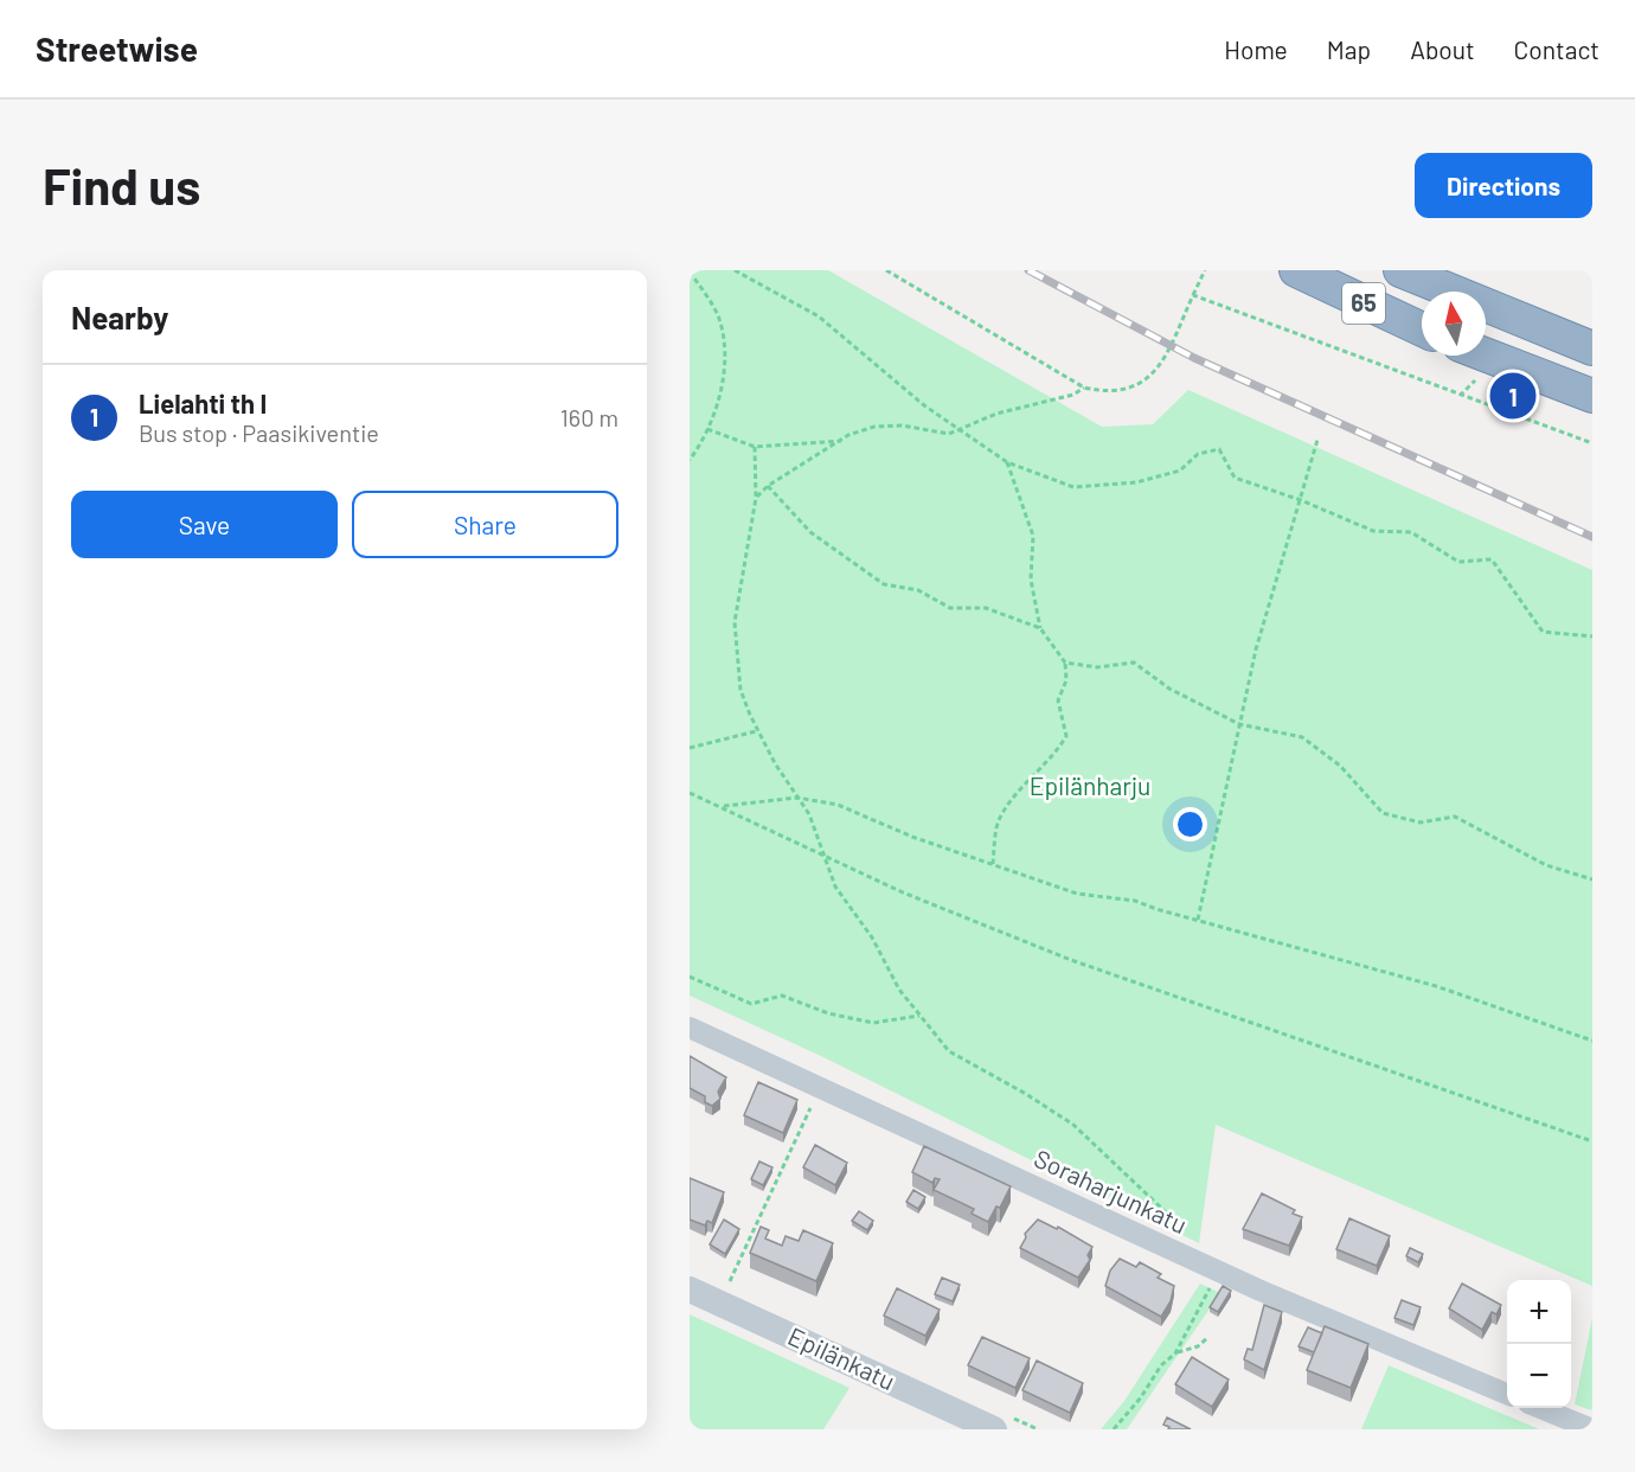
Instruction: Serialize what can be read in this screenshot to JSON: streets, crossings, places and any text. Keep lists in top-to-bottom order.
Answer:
{
  "streets": {
    "highway": ["65"],
    "street": ["Soraharjunkatu", "Epilänkatu"]
  },
  "parks": ["Epilänharju"],
  "north": "top",
  "page": {
    "header": "Streetwise",
    "nav": [
      "Home",
      "Map",
      "About",
      "Contact"
    ],
    "buttons": [
      "Directions",
      ["Save", "Share"]
    ],
    "title": "Find us",
    "heading": "Nearby",
    "list": [
      {
        "mark": "1",
        "name": "Lielahti th I",
        "note": "Bus stop · Paasikiventie",
        "value": "160 m"
      }
    ],
    "pins": "1",
    "map_buttons": ["+", "−"]
  }
}
